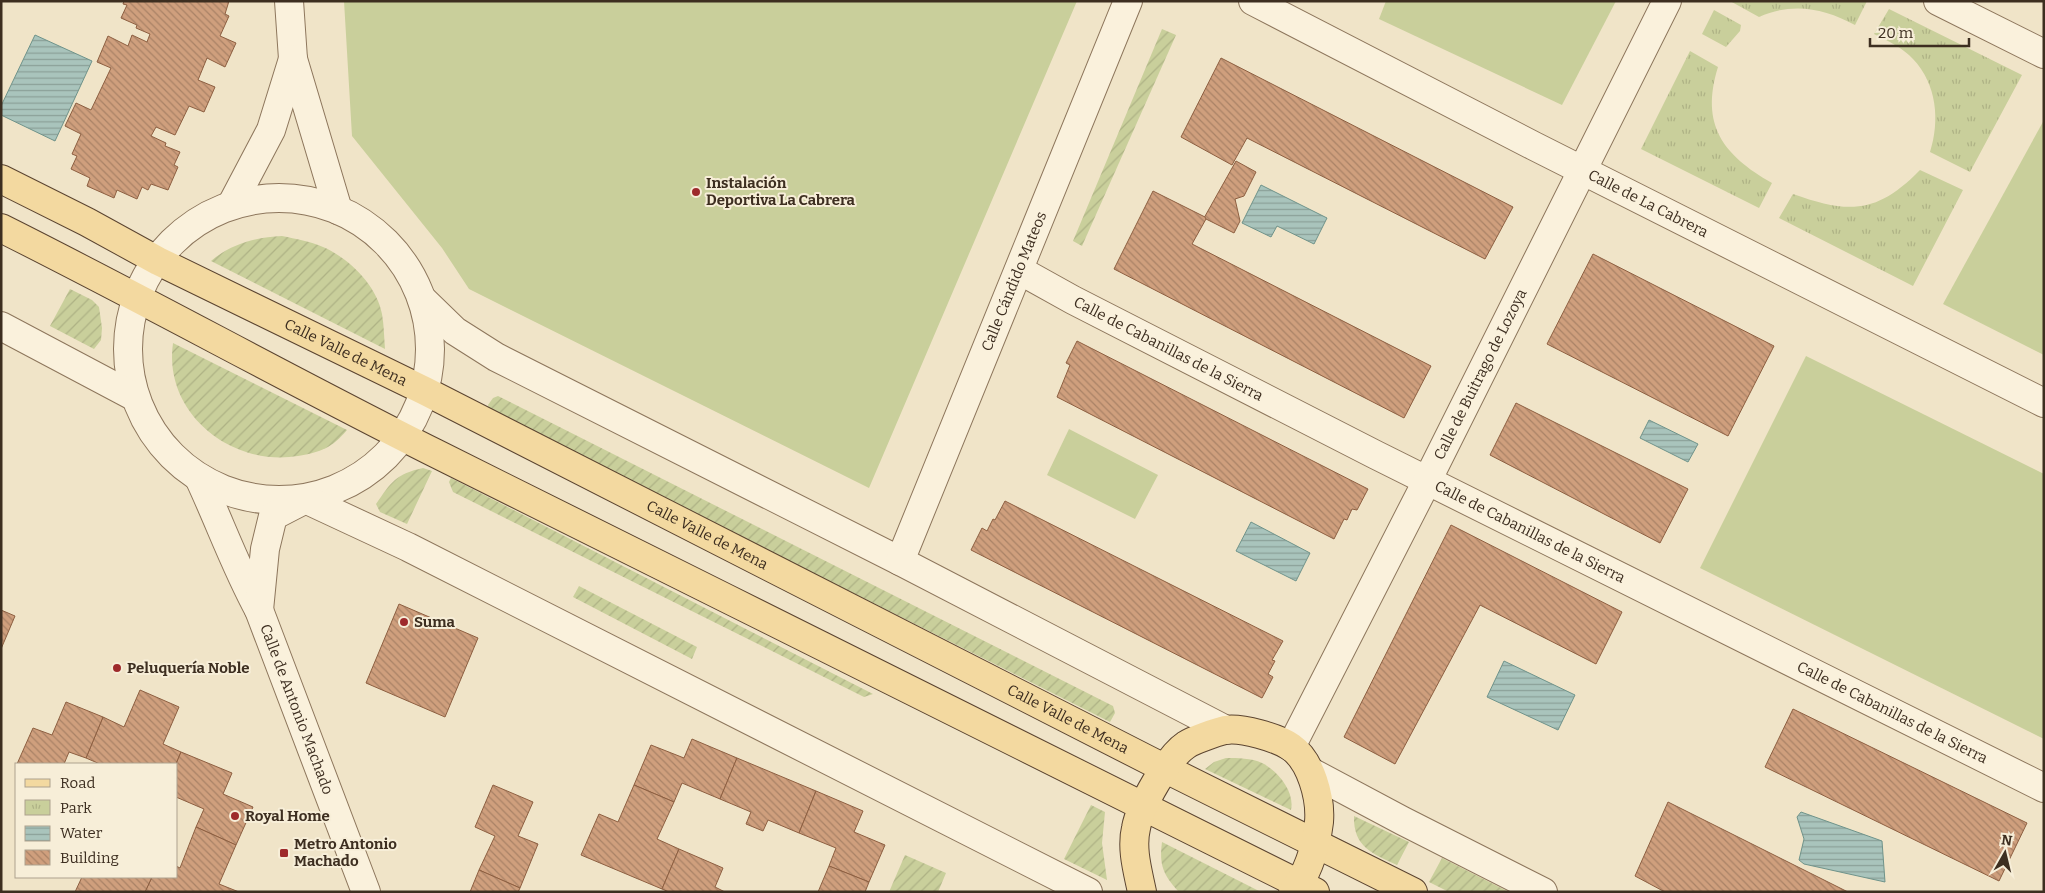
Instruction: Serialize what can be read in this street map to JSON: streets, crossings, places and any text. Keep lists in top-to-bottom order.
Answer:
{
  "streets": {
    "main road": ["Calle Valle de Mena"],
    "street": [
      "Calle de La Cabrera",
      "Calle Cándido Mateos",
      "Calle de Cabanillas de la Sierra",
      "Calle de Buitrago de Lozoya",
      "Calle de Antonio Machado"
    ]
  },
  "crossings": [
    ["Calle de La Cabrera", "Calle de Buitrago de Lozoya"],
    ["Calle Cándido Mateos", "Calle de Cabanillas de la Sierra"],
    ["Calle de Cabanillas de la Sierra", "Calle de Buitrago de Lozoya"]
  ],
  "places": {
    "other": [
      "Instalación Deportiva La Cabrera",
      "Suma",
      "Peluquería Noble",
      "Royal Home"
    ],
    "transit": ["Metro Antonio Machado"]
  },
  "legend": [
    "Road",
    "Park",
    "Water",
    "Building"
  ],
  "scale_bar": "20 m",
  "north": "top"
}
